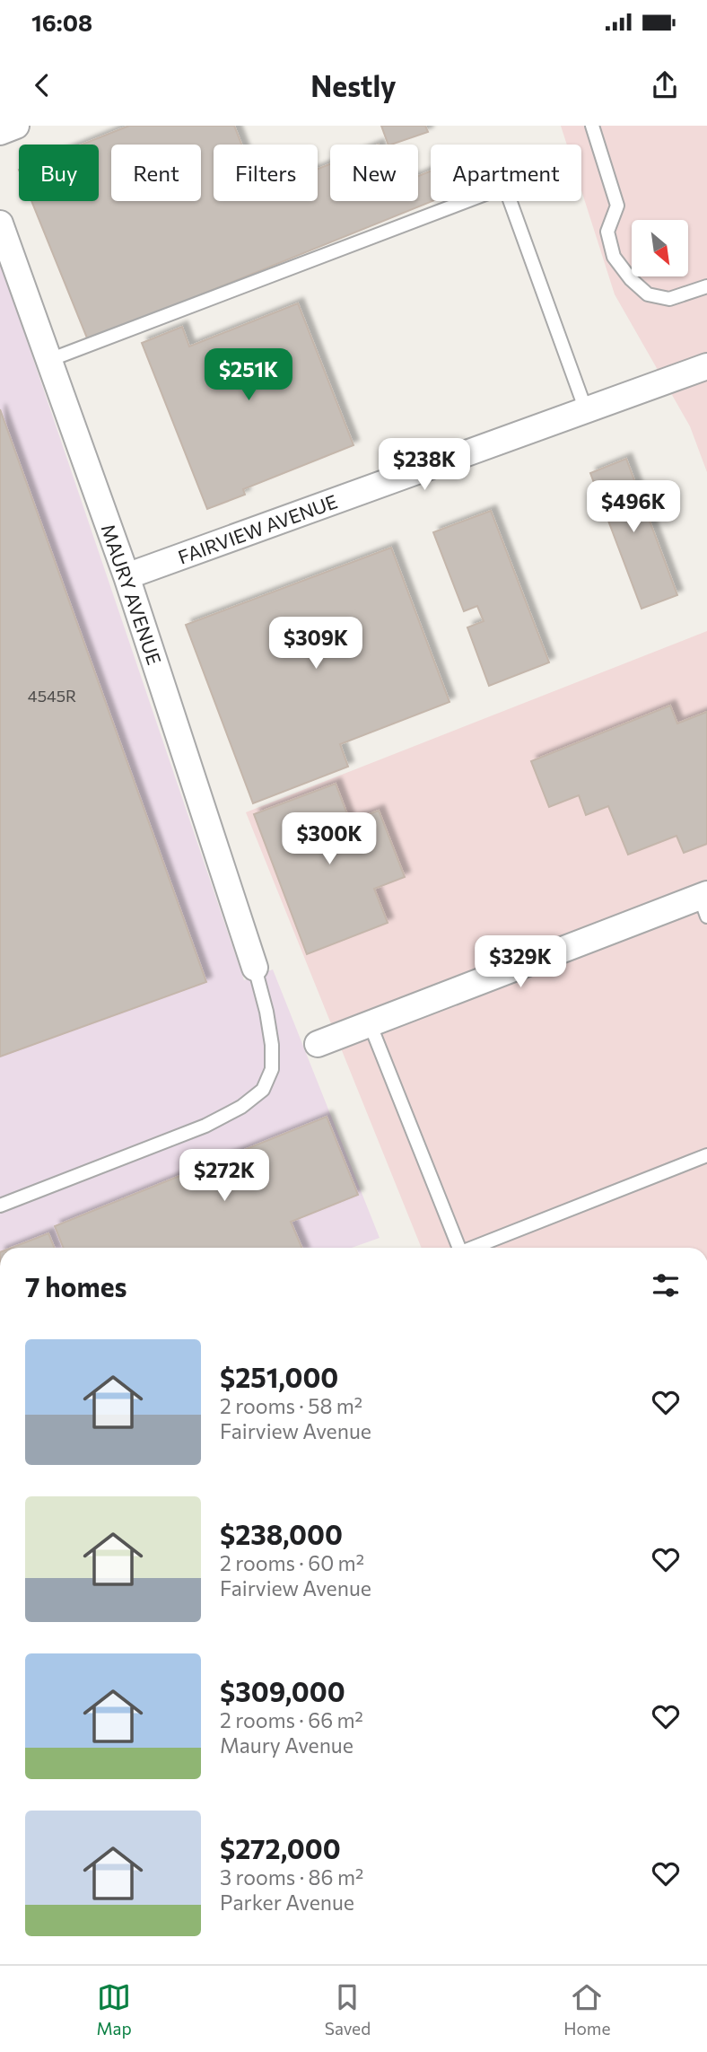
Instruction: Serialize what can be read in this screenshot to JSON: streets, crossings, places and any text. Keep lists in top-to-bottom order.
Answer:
{
  "streets": {
    "street": ["FAIRVIEW AVENUE", "MAURY AVENUE"]
  },
  "crossings": [
    ["FAIRVIEW AVENUE", "MAURY AVENUE"]
  ],
  "house_numbers": ["4545R"],
  "north": "bottom right",
  "page": {
    "status": "16:08",
    "header": "Nestly",
    "chip": [
      "Buy",
      "Rent",
      "Filters",
      "New",
      "Apartment"
    ],
    "price": [
      "$251K",
      "$238K",
      "$496K",
      "$309K",
      "$300K",
      "$329K",
      "$272K"
    ],
    "heading": "7 homes",
    "list": [
      {
        "name": "$251,000",
        "note": "2 rooms · 58 m² · Fairview Avenue"
      },
      {
        "name": "$238,000",
        "note": "2 rooms · 60 m² · Fairview Avenue"
      },
      {
        "name": "$309,000",
        "note": "2 rooms · 66 m² · Maury Avenue"
      },
      {
        "name": "$272,000",
        "note": "3 rooms · 86 m² · Parker Avenue"
      }
    ],
    "tabs": ["Map", "Saved", "Home"]
  }
}
